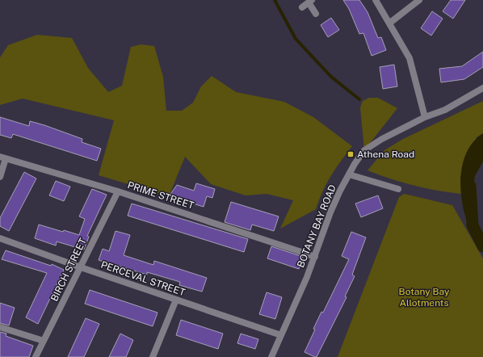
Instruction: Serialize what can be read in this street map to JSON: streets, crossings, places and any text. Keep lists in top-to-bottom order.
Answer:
{
  "streets": {
    "street": [
      "PRIME STREET",
      "BOTANY BAY ROAD",
      "BIRCH STREET",
      "PERCEVAL STREET"
    ]
  },
  "crossings": [
    ["PRIME STREET", "BOTANY BAY ROAD"],
    ["PRIME STREET", "BIRCH STREET"],
    ["BOTANY BAY ROAD", "PERCEVAL STREET"],
    ["BIRCH STREET", "PERCEVAL STREET"]
  ],
  "parks": ["Botany Bay Allotments"],
  "places": {
    "transit": ["Athena Road"]
  }
}
